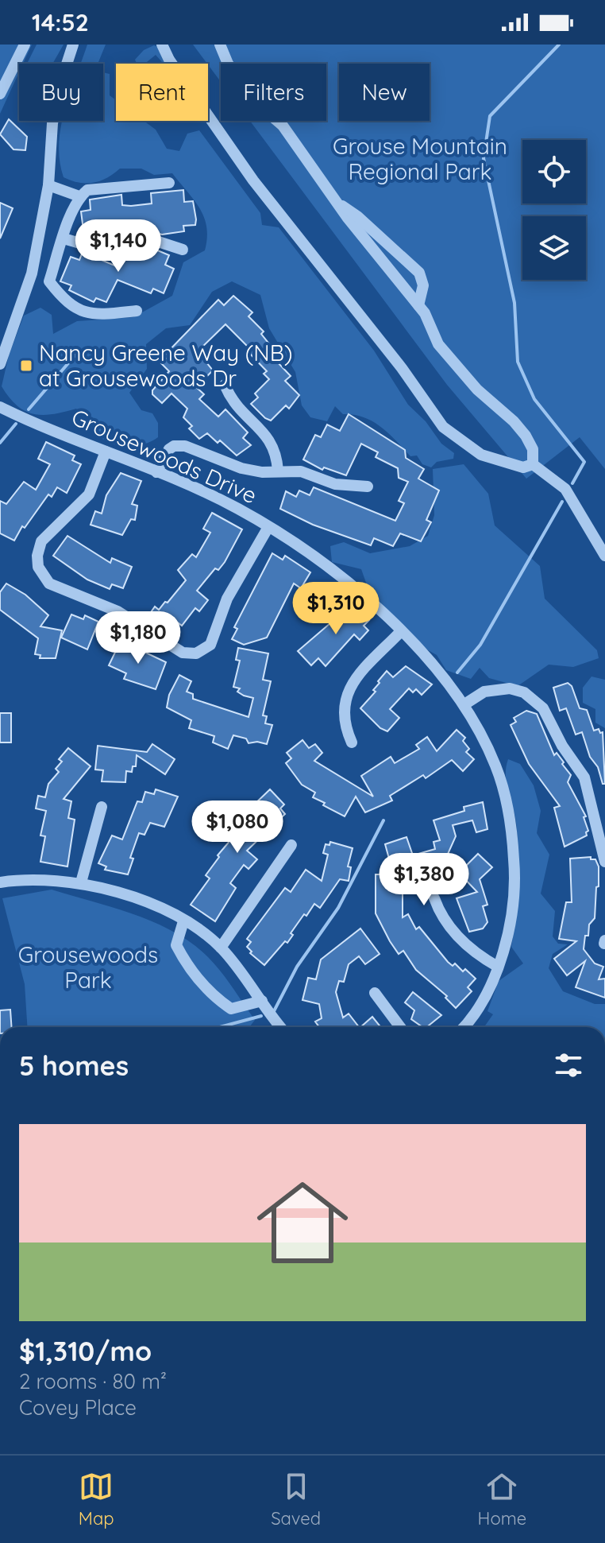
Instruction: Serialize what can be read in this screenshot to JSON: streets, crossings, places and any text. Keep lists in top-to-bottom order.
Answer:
{
  "streets": {
    "street": ["Grousewoods Drive"]
  },
  "parks": ["Grouse Mountain Regional Park", "Grousewoods Park"],
  "places": {
    "transit": ["Nancy Greene Way (NB) at Grousewoods Dr"]
  },
  "page": {
    "status": "14:52",
    "chip": [
      "Buy",
      "Rent",
      "Filters",
      "New"
    ],
    "price": [
      "$1,140",
      "$1,310",
      "$1,180",
      "$1,080",
      "$1,380"
    ],
    "heading": "5 homes",
    "list": [
      {
        "name": "$1,310/mo",
        "note": "2 rooms · 80 m² · Covey Place"
      }
    ],
    "tabs": ["Map", "Saved", "Home"]
  }
}
